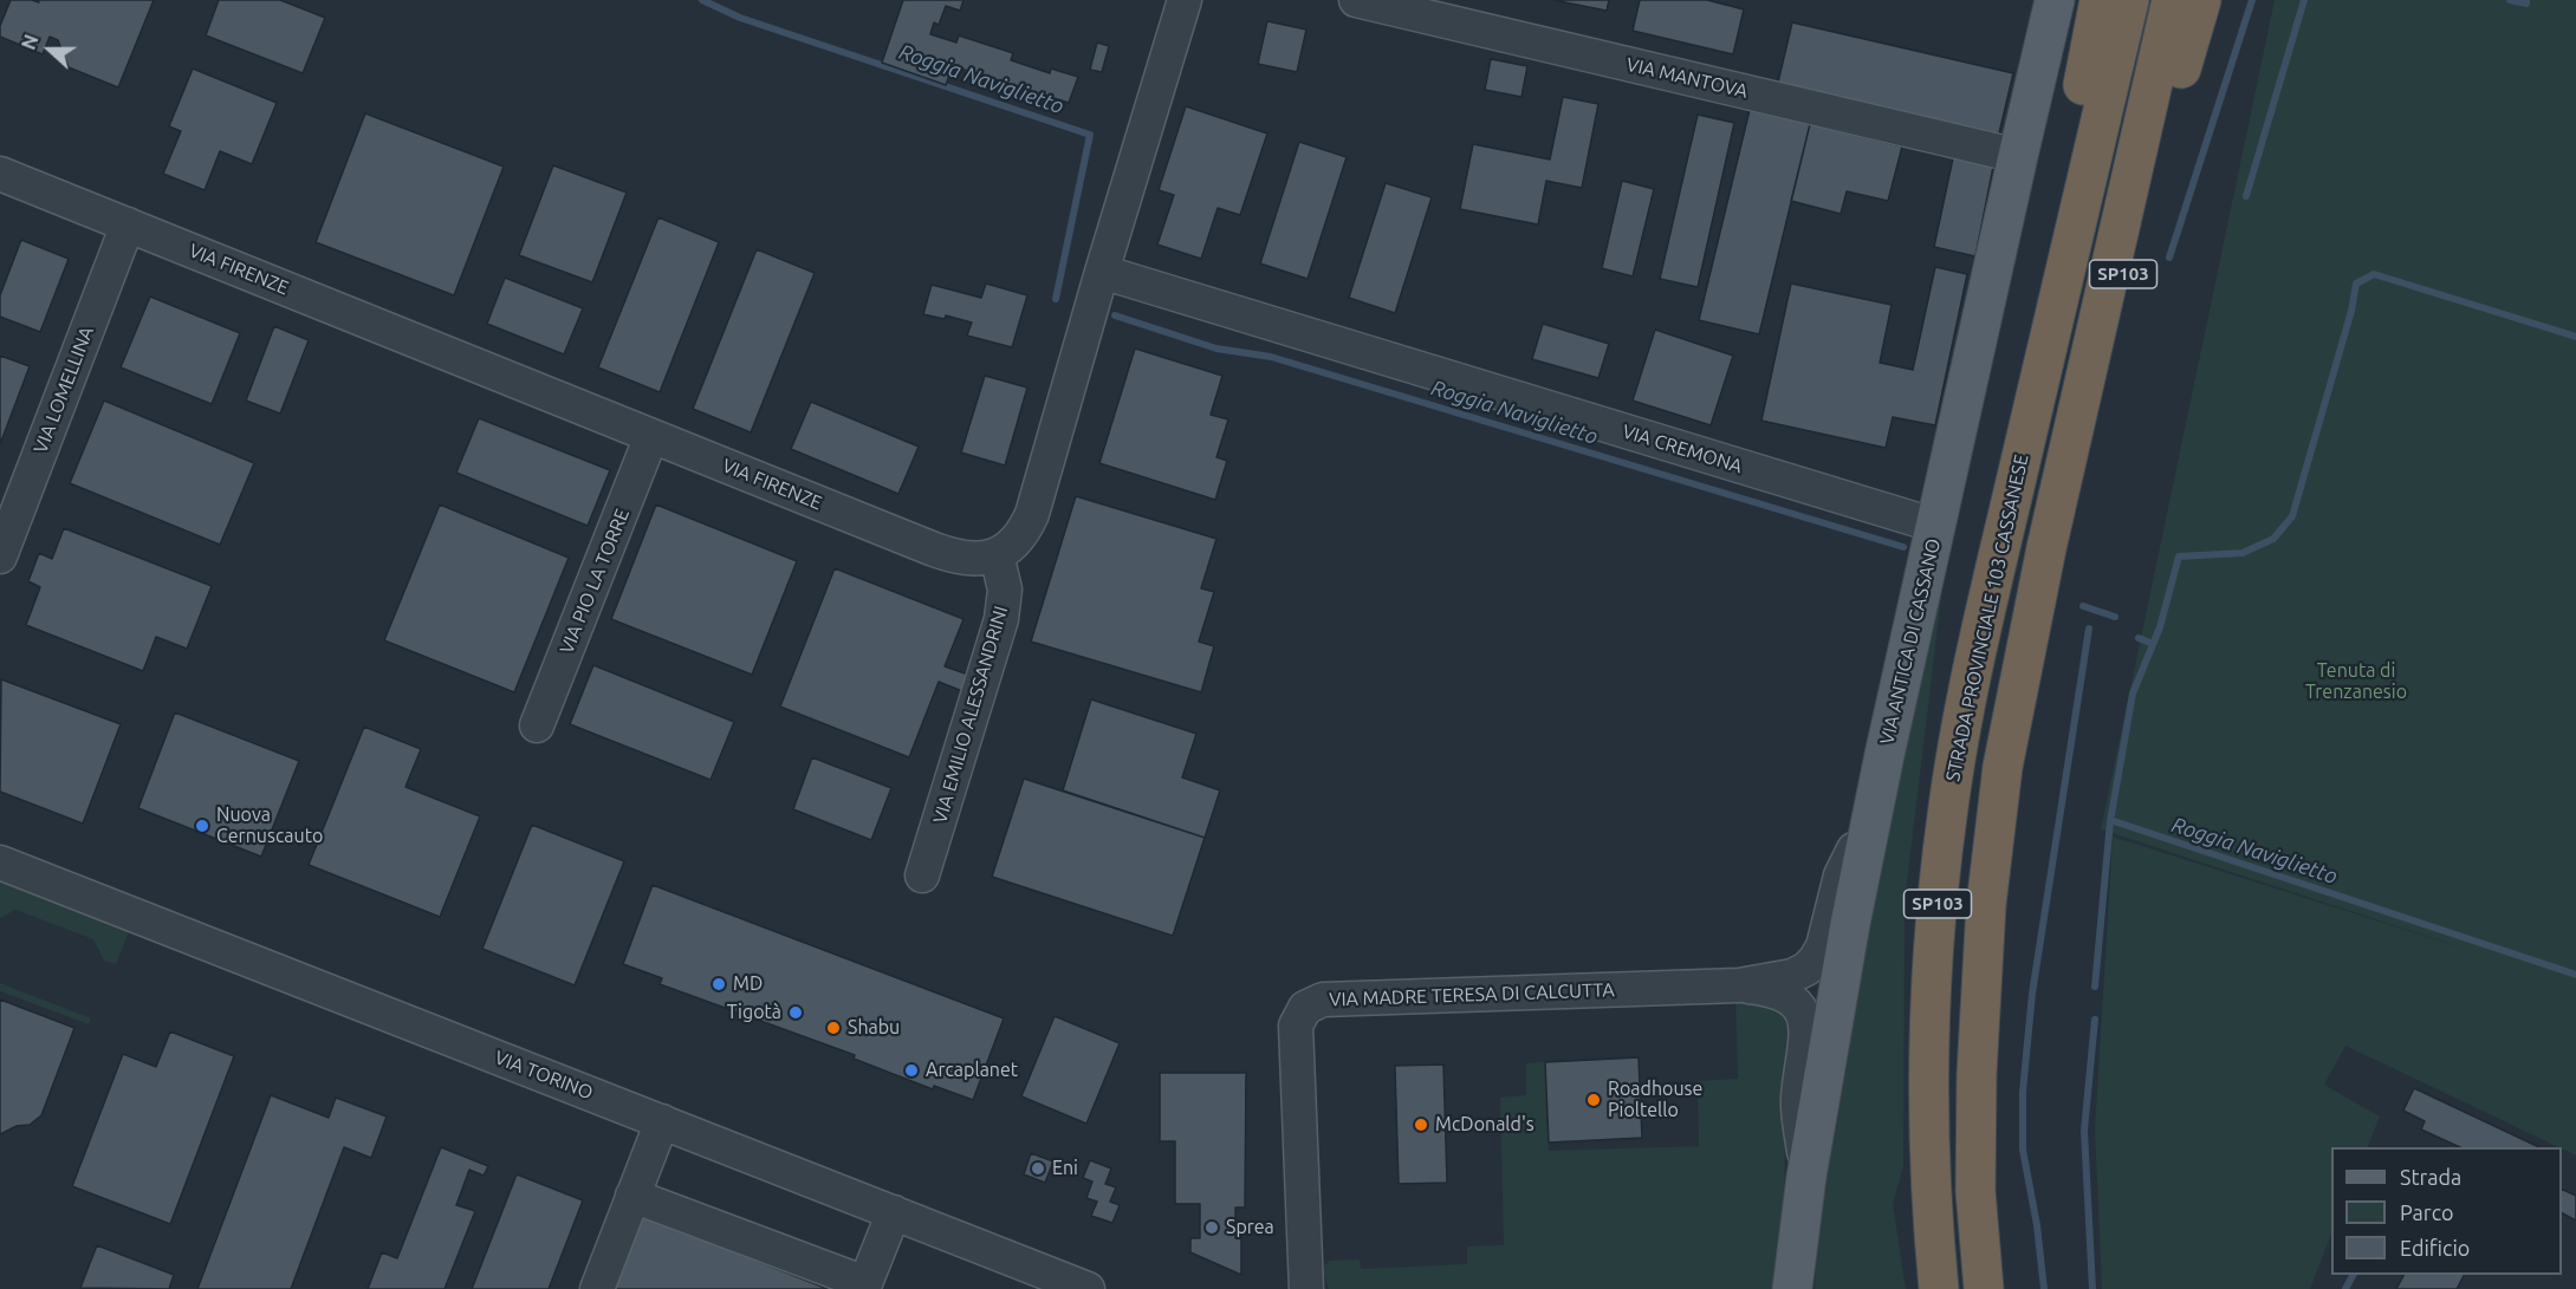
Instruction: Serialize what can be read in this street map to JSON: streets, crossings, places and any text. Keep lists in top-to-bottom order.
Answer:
{
  "streets": {
    "highway": ["SP103", "STRADA PROVINCIALE 103 CASSANESE"],
    "main road": ["VIA ANTICA DI CASSANO"],
    "street": [
      "VIA MANTOVA",
      "VIA FIRENZE",
      "VIA LOMELLINA",
      "VIA CREMONA",
      "VIA PIO LA TORRE",
      "VIA EMILIO ALESSANDRINI",
      "VIA MADRE TERESA DI CALCUTTA",
      "VIA TORINO"
    ]
  },
  "crossings": [
    ["VIA MANTOVA", "VIA ANTICA DI CASSANO"],
    ["VIA FIRENZE", "VIA LOMELLINA"],
    ["VIA FIRENZE", "VIA PIO LA TORRE"],
    ["VIA FIRENZE", "VIA EMILIO ALESSANDRINI"],
    ["SP103", "STRADA PROVINCIALE 103 CASSANESE"],
    ["VIA CREMONA", "VIA ANTICA DI CASSANO"],
    ["VIA ANTICA DI CASSANO", "VIA MADRE TERESA DI CALCUTTA"]
  ],
  "water": ["Roggia Naviglietto"],
  "parks": ["Tenuta di Trenzanesio"],
  "places": [
    "Nuova Cernuscauto",
    "MD",
    "Tigotà",
    "Shabu",
    "Arcaplanet",
    "Roadhouse Pioltello",
    "McDonald's",
    "Eni",
    "Sprea"
  ],
  "legend": ["Strada", "Parco", "Edificio"],
  "north": "left"
}
